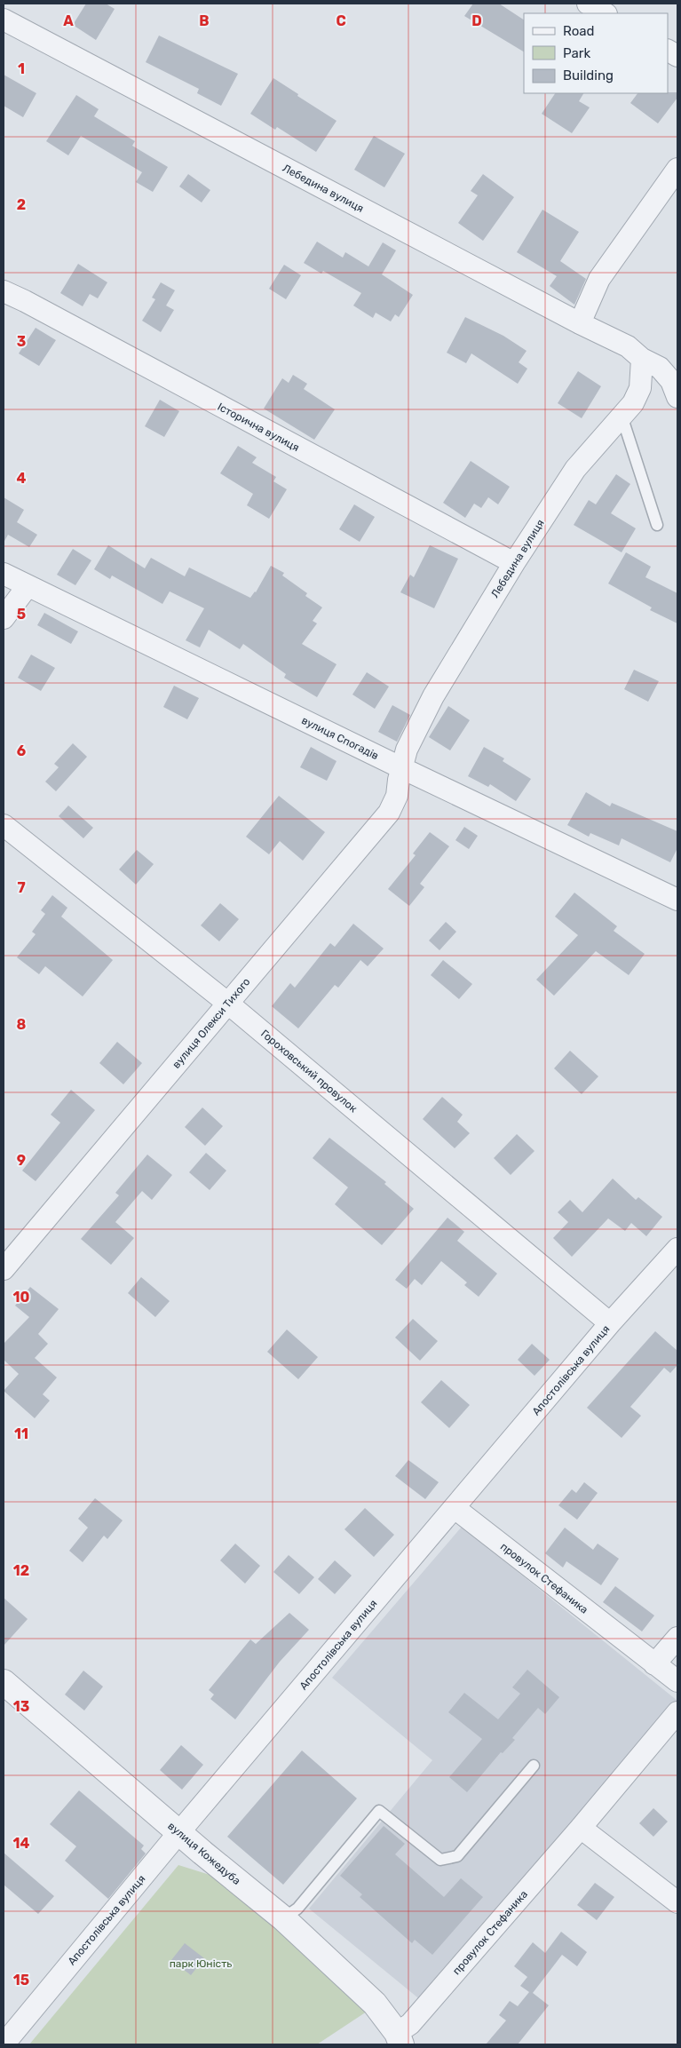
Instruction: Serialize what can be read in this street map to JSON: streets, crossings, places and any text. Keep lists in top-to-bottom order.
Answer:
{
  "streets": {
    "street": [
      "Лебедина вулиця",
      "Історична вулиця",
      "вулиця Спогадів",
      "вулиця Олекси Тихого",
      "Гороховський провулок",
      "Апостолівська вулиця",
      "провулок Стефаника",
      "вулиця Кожедуба"
    ]
  },
  "crossings": [
    ["Лебедина вулиця", "Історична вулиця"],
    ["Лебедина вулиця", "вулиця Спогадів"],
    ["Лебедина вулиця", "вулиця Олекси Тихого"],
    ["вулиця Спогадів", "вулиця Олекси Тихого"],
    ["вулиця Олекси Тихого", "Гороховський провулок"],
    ["Гороховський провулок", "Апостолівська вулиця"],
    ["Апостолівська вулиця", "провулок Стефаника"],
    ["Апостолівська вулиця", "вулиця Кожедуба"],
    ["провулок Стефаника", "вулиця Кожедуба"]
  ],
  "parks": ["парк Юність"],
  "legend": ["Road", "Park", "Building"],
  "grid": {
    "columns": [
      "A",
      "B",
      "C",
      "D"
    ],
    "rows": [
      "1",
      "2",
      "3",
      "4",
      "5",
      "6",
      "7",
      "8",
      "9",
      "10",
      "11",
      "12",
      "13",
      "14",
      "15"
    ]
  }
}
